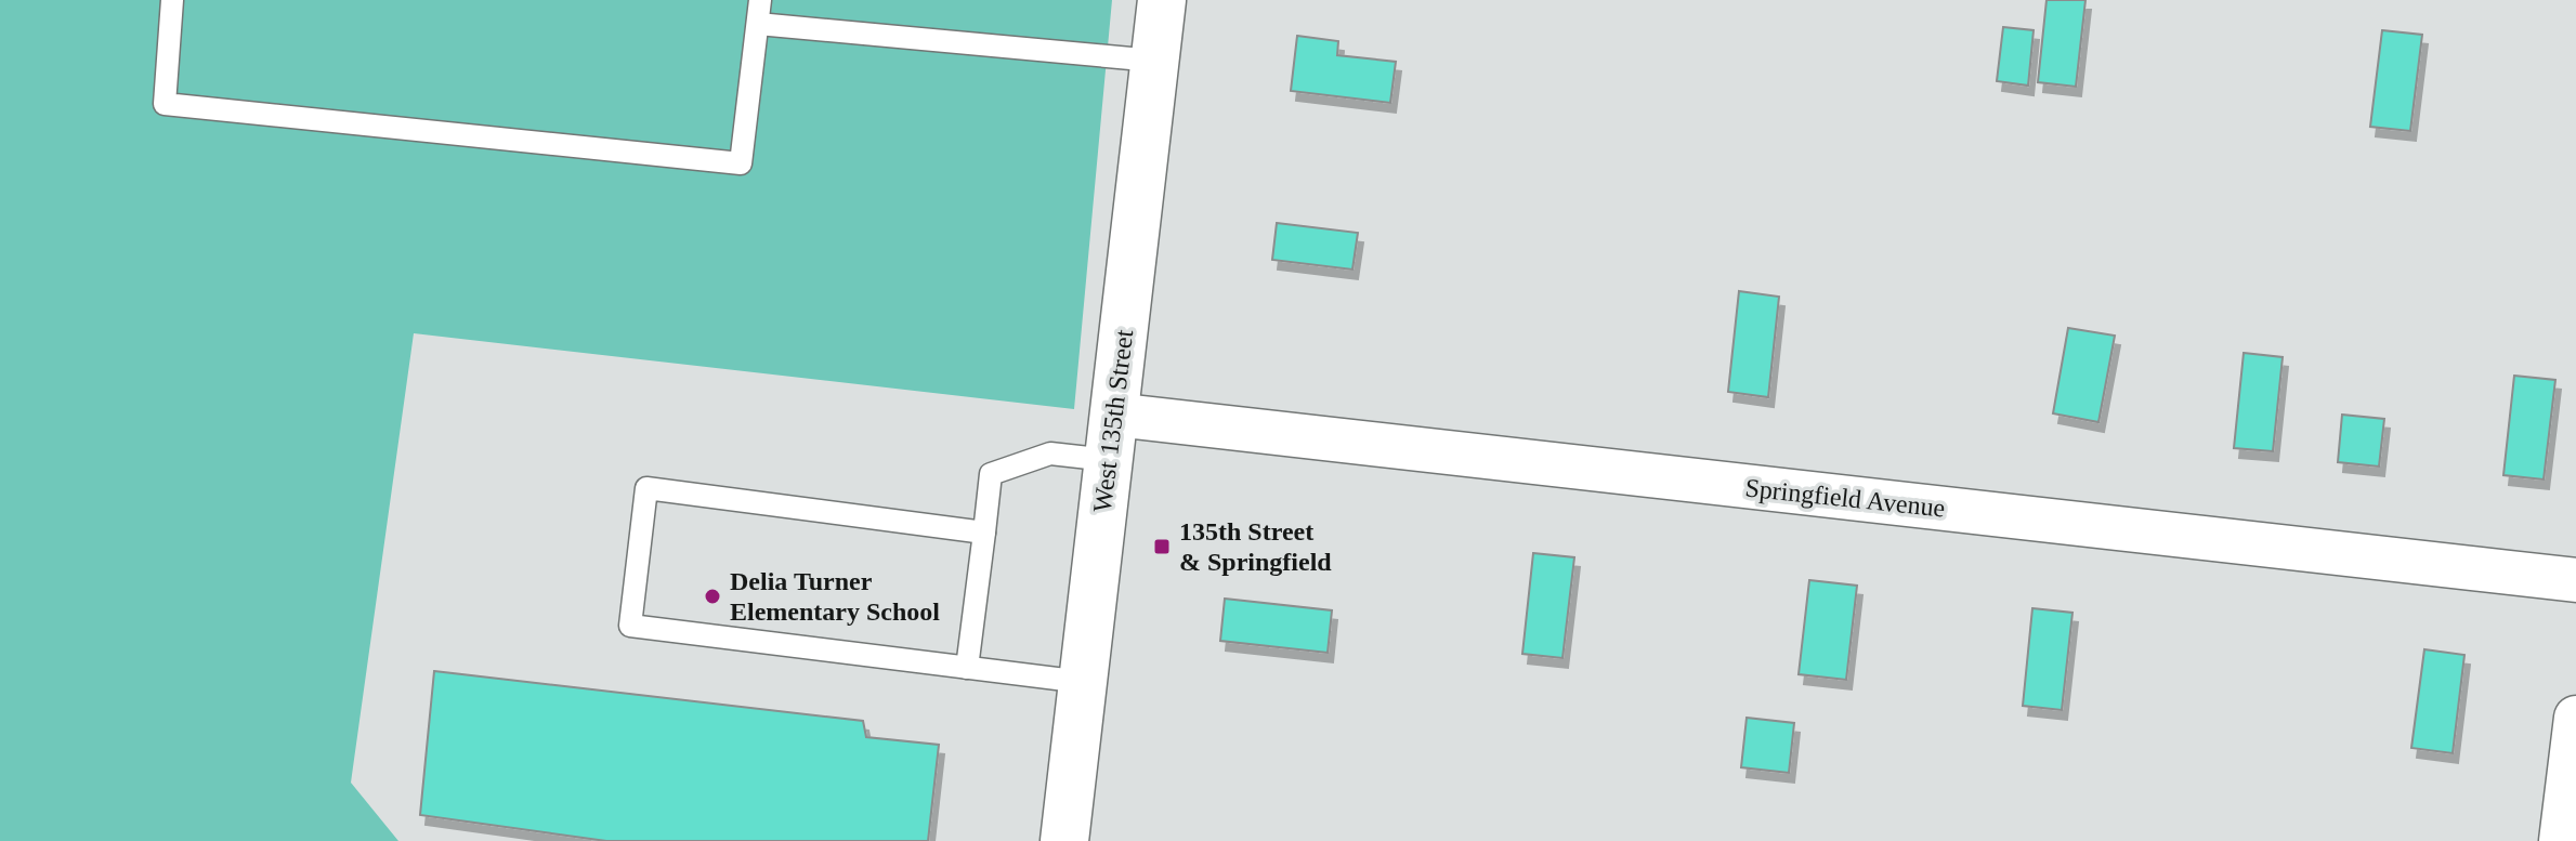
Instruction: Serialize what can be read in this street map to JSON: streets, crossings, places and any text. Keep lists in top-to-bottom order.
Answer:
{
  "streets": {
    "street": ["West 135th Street", "Springfield Avenue"]
  },
  "crossings": [
    ["West 135th Street", "Springfield Avenue"]
  ],
  "places": {
    "transit": ["135th Street & Springfield"],
    "other": ["Delia Turner Elementary School"]
  }
}
